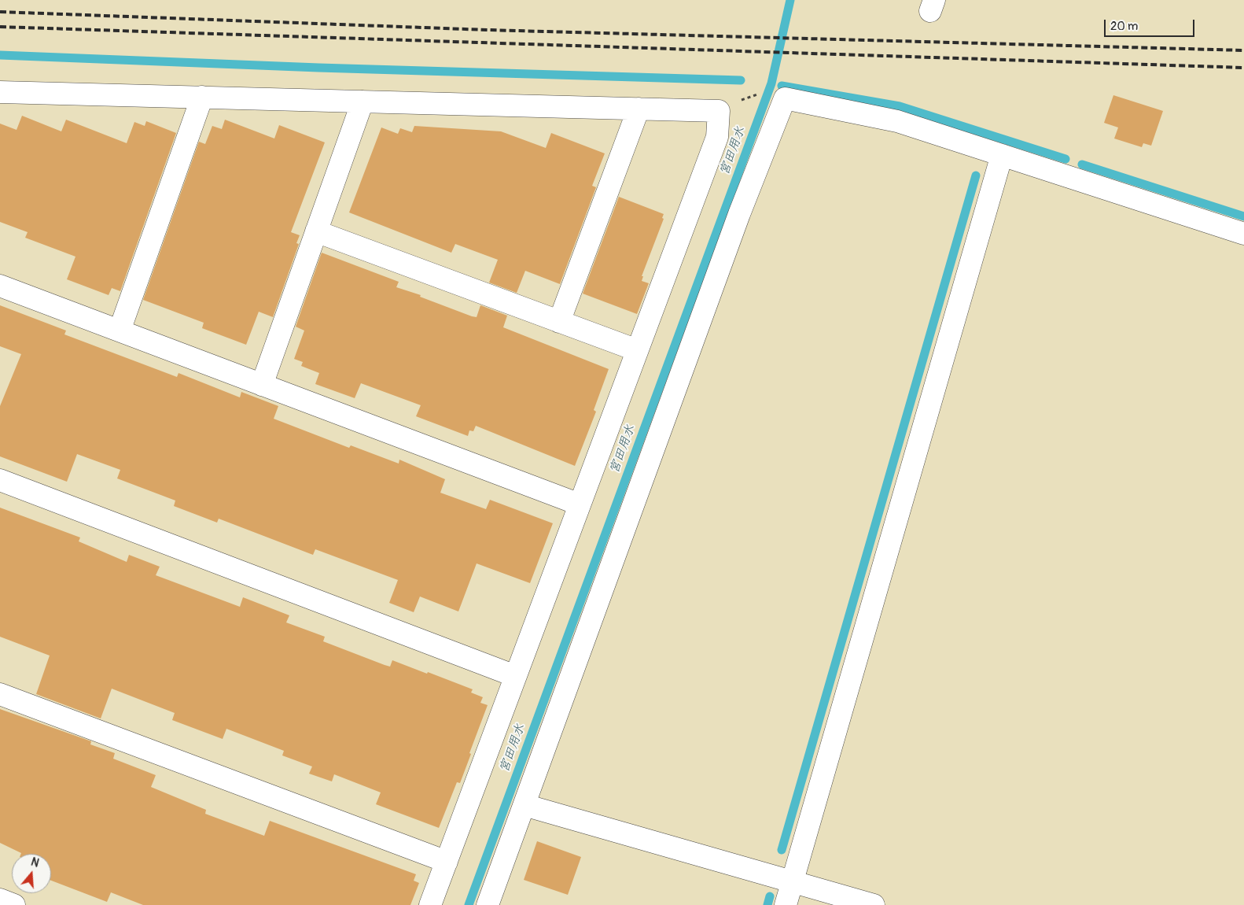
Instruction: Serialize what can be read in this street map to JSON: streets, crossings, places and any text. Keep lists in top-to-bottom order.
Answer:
{
  "water": ["宮田用水"],
  "scale_bar": "20 m",
  "north": "top"
}
